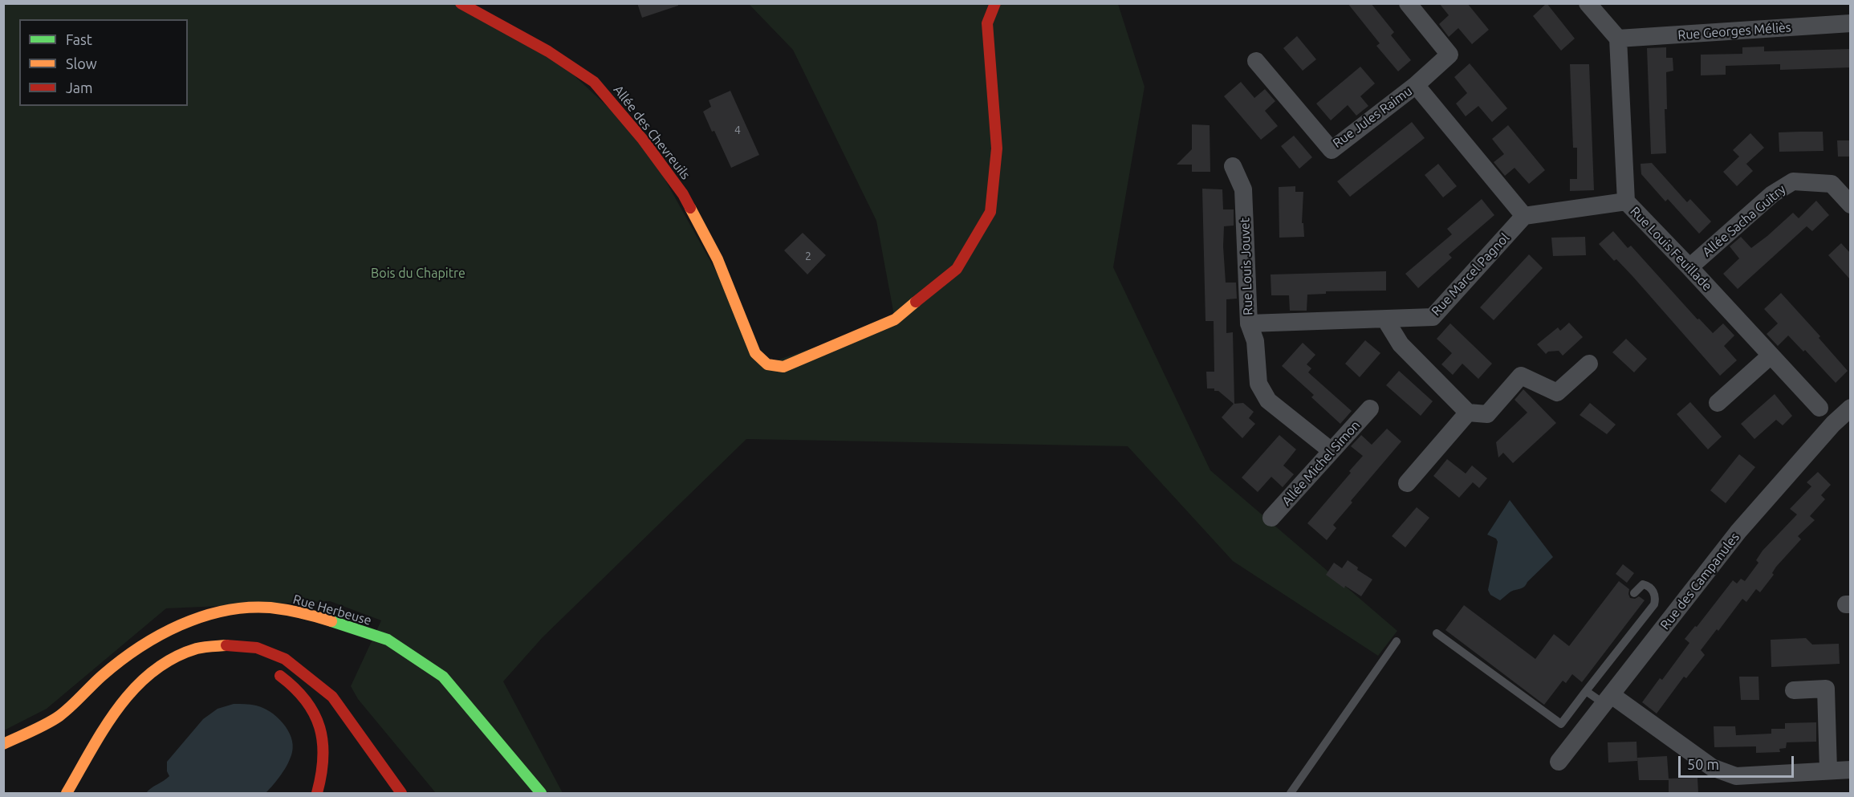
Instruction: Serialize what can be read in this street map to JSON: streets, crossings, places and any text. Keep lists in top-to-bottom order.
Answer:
{
  "streets": {
    "main road": ["Allée des Chevreuils", "Rue Herbeuse"],
    "street": [
      "Rue Georges Méliès",
      "Rue Jules Raimu",
      "Allée Sacha Guitry",
      "Rue Louis Feuillade",
      "Rue Louis Jouvet",
      "Rue Marcel Pagnol",
      "Allée Michel Simon",
      "Rue des Campanules"
    ]
  },
  "crossings": [
    ["Rue Georges Méliès", "Rue Louis Feuillade"],
    ["Rue Jules Raimu", "Rue Marcel Pagnol"],
    ["Allée Sacha Guitry", "Rue Louis Feuillade"],
    ["Rue Louis Jouvet", "Rue Marcel Pagnol"],
    ["Rue Louis Jouvet", "Allée Michel Simon"]
  ],
  "parks": ["Bois du Chapitre"],
  "house_numbers": ["4", "2"],
  "legend": ["Fast", "Slow", "Jam"],
  "scale_bar": "50 m"
}
